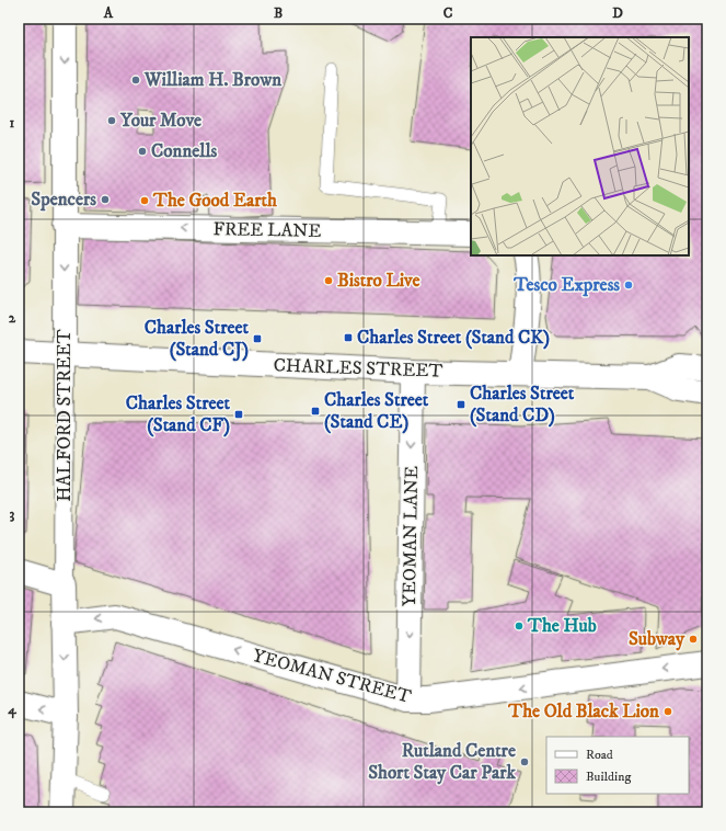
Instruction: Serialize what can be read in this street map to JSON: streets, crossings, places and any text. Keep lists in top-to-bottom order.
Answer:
{
  "streets": {
    "street": [
      "FREE LANE",
      "CHARLES STREET",
      "HALFORD STREET",
      "YEOMAN LANE",
      "YEOMAN STREET"
    ]
  },
  "crossings": [
    ["FREE LANE", "HALFORD STREET"],
    ["CHARLES STREET", "HALFORD STREET"],
    ["CHARLES STREET", "YEOMAN LANE"],
    ["HALFORD STREET", "YEOMAN STREET"],
    ["YEOMAN LANE", "YEOMAN STREET"]
  ],
  "one_way": [
    "FREE LANE",
    "HALFORD STREET",
    "YEOMAN LANE",
    "YEOMAN STREET"
  ],
  "places": {
    "other": [
      "William H. Brown",
      "Your Move",
      "Connells",
      "Spencers",
      "The Good Earth",
      "Bistro Live",
      "Tesco Express",
      "The Hub",
      "Subway",
      "The Old Black Lion",
      "Rutland Centre Short Stay Car Park"
    ],
    "transit": [
      "Charles Street (Stand CK)",
      "Charles Street (Stand CJ)",
      "Charles Street (Stand CD)",
      "Charles Street (Stand CE)",
      "Charles Street (Stand CF)"
    ]
  },
  "legend": ["Road", "Building"],
  "grid": {
    "columns": [
      "A",
      "B",
      "C",
      "D"
    ],
    "rows": [
      "1",
      "2",
      "3",
      "4"
    ]
  }
}
